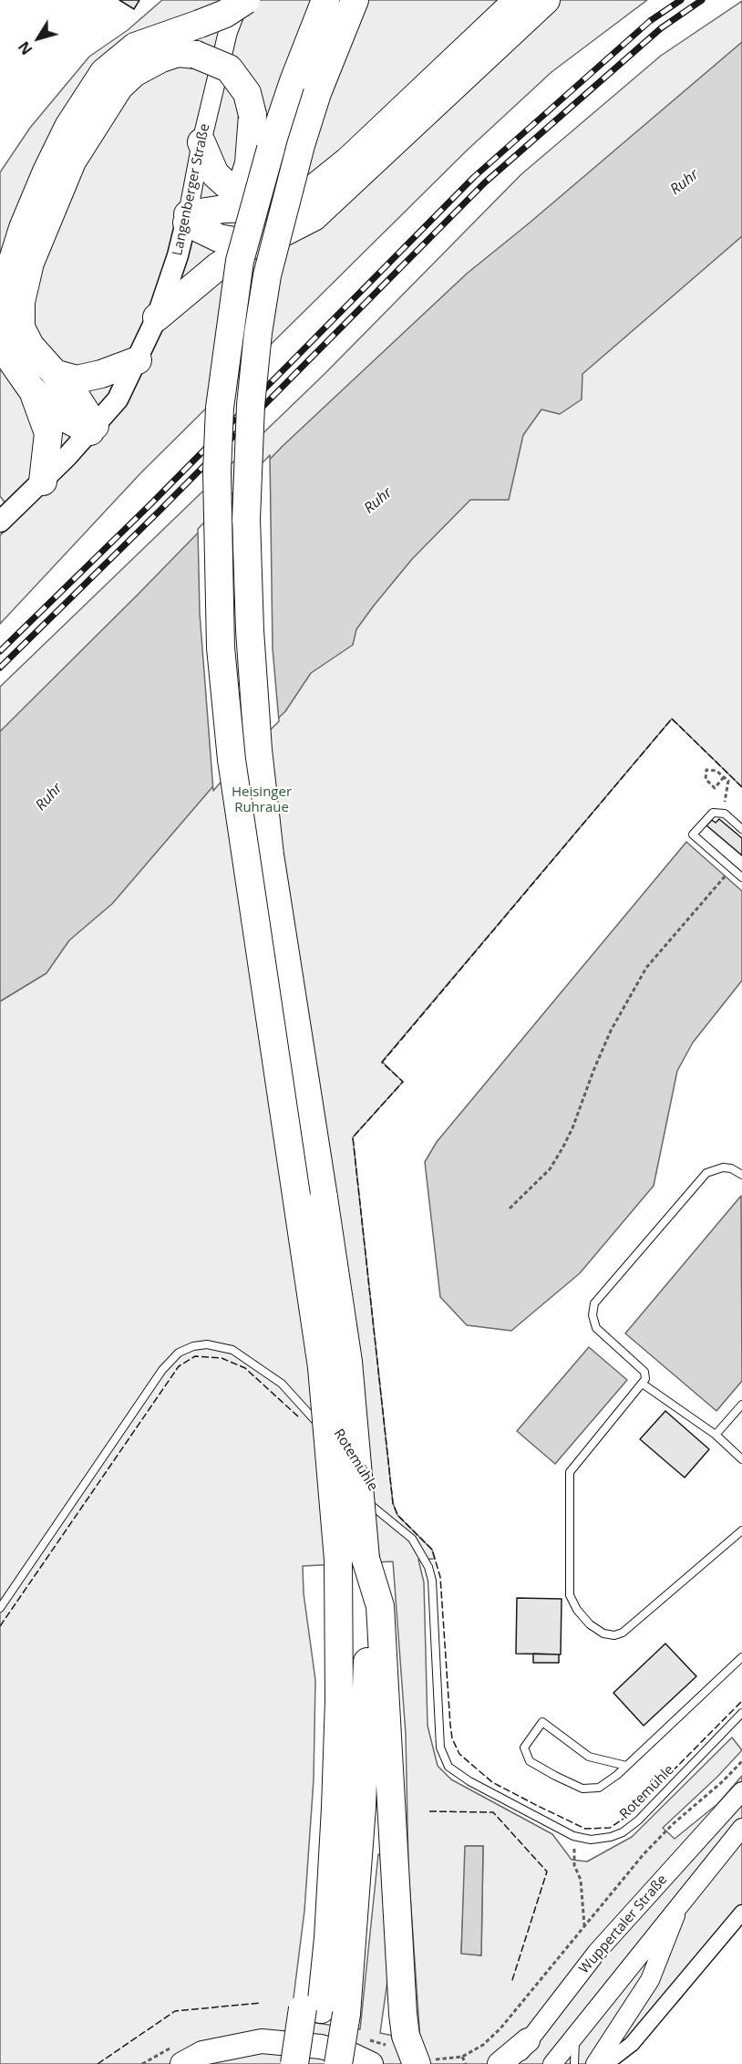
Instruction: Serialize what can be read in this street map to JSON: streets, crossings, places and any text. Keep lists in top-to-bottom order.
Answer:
{
  "streets": {
    "main road": ["Langenberger Straße"],
    "street": ["Wuppertaler Straße"],
    "lane": ["Rotemühle"]
  },
  "water": ["Ruhr"],
  "parks": ["Heisinger Ruhraue"],
  "north": "bottom left"
}
